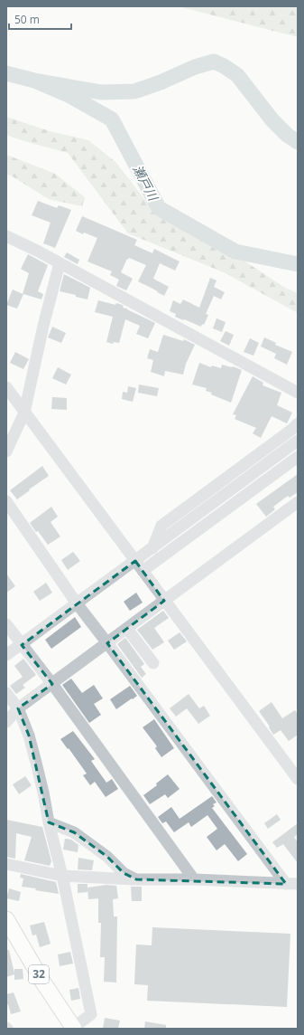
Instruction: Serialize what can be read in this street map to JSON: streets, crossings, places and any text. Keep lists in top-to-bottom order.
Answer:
{
  "streets": {
    "main road": ["32"]
  },
  "water": ["瀬戸川"],
  "scale_bar": "50 m"
}
